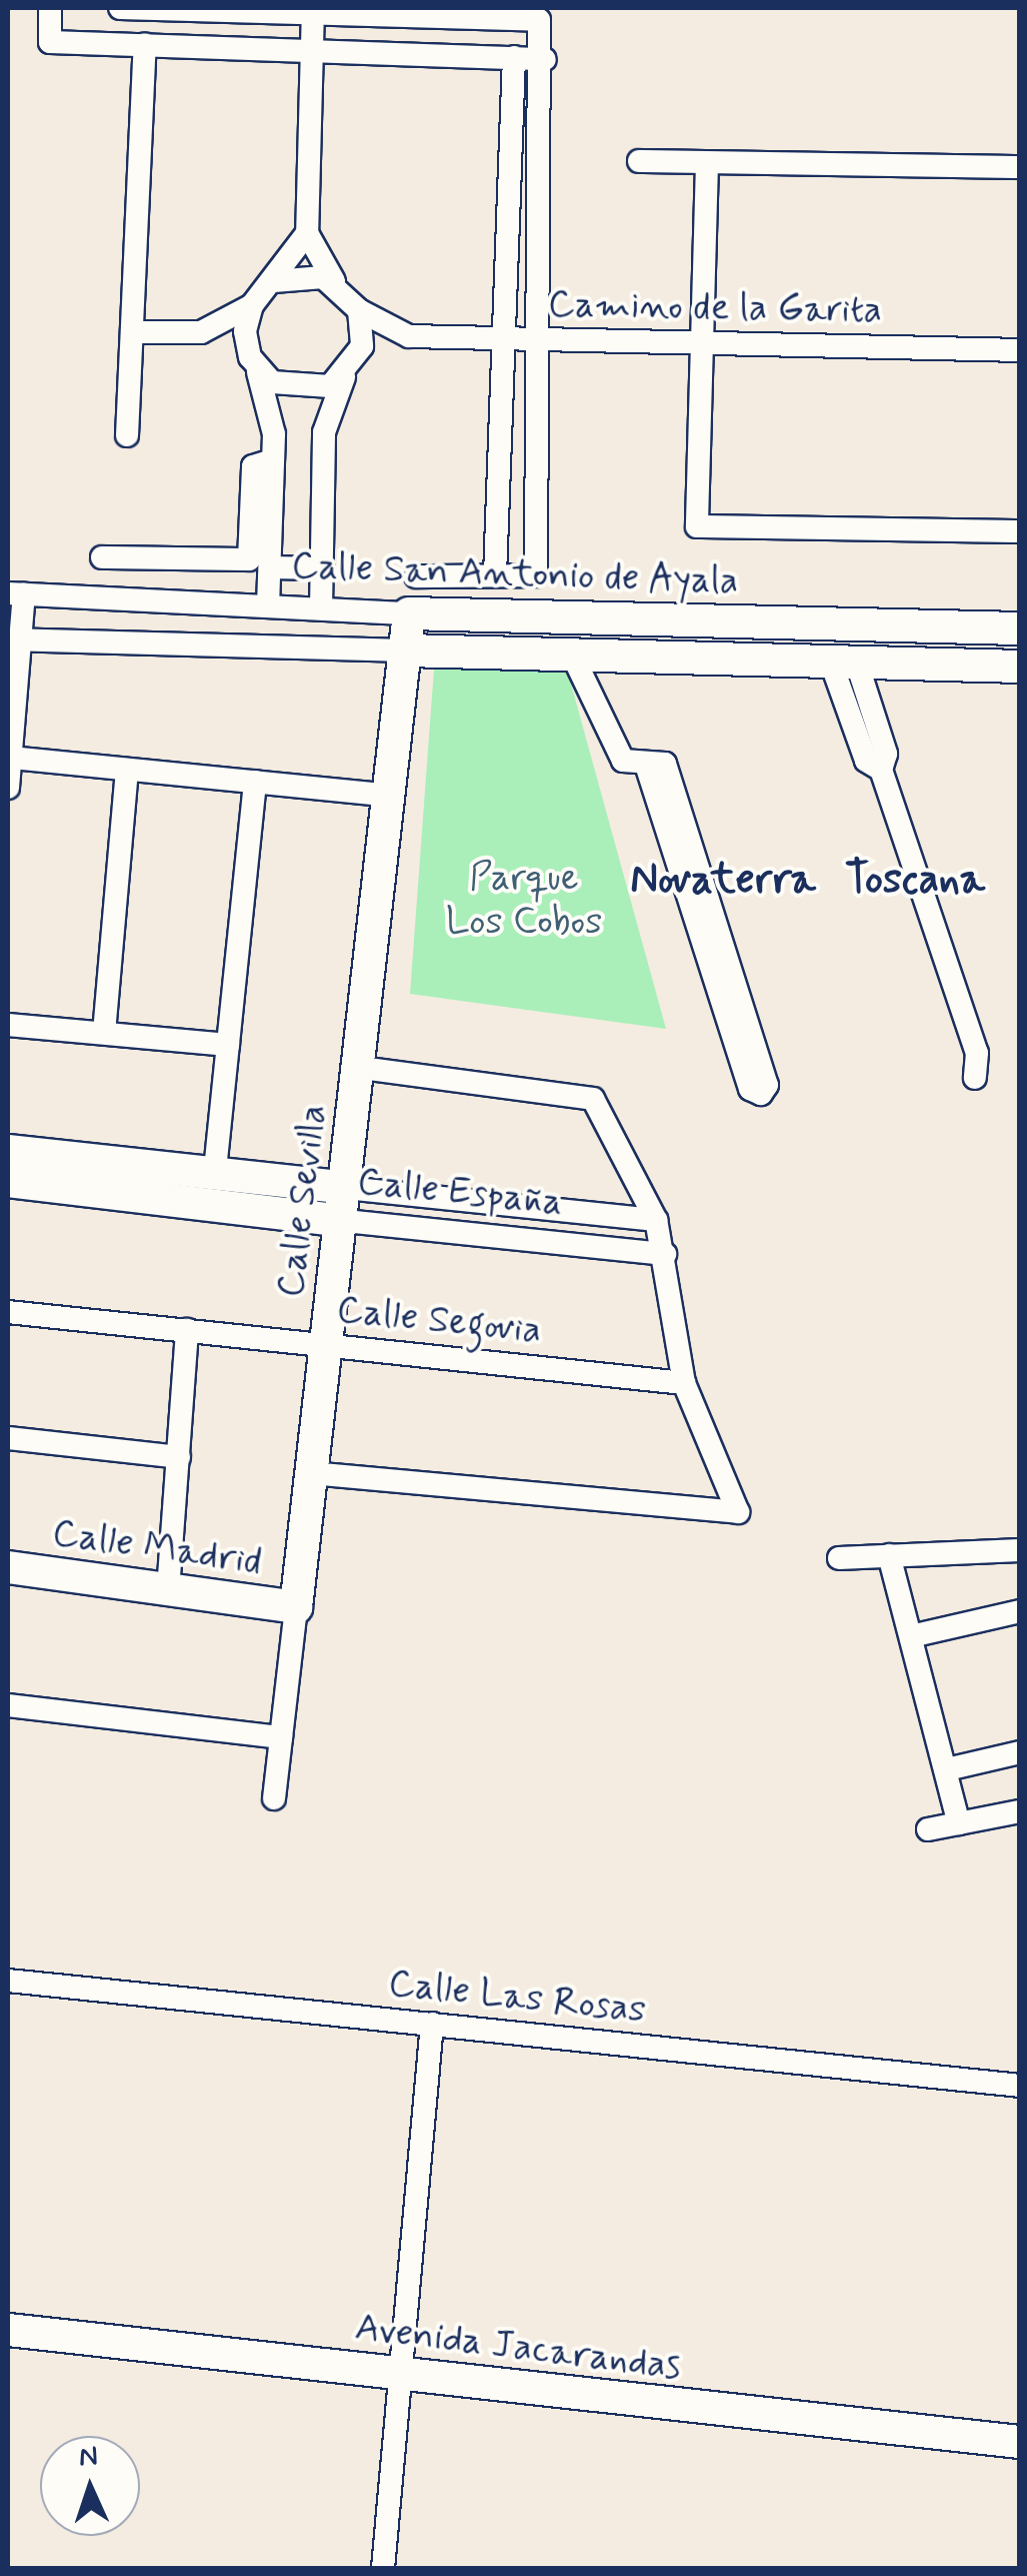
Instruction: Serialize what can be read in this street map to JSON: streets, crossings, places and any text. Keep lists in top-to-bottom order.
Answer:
{
  "streets": {
    "street": [
      "Camino de la Garita",
      "Calle San Antonio de Ayala",
      "Calle España",
      "Calle Sevilla",
      "Calle Segovia",
      "Calle Madrid",
      "Calle Las Rosas",
      "Avenida Jacarandas"
    ]
  },
  "crossings": [
    ["Calle San Antonio de Ayala", "Calle Sevilla"],
    ["Calle España", "Calle Sevilla"],
    ["Calle Sevilla", "Calle Segovia"],
    ["Calle Sevilla", "Calle Madrid"]
  ],
  "districts": ["Novaterra", "Toscana"],
  "parks": ["Parque Los Cobos"],
  "north": "top"
}
